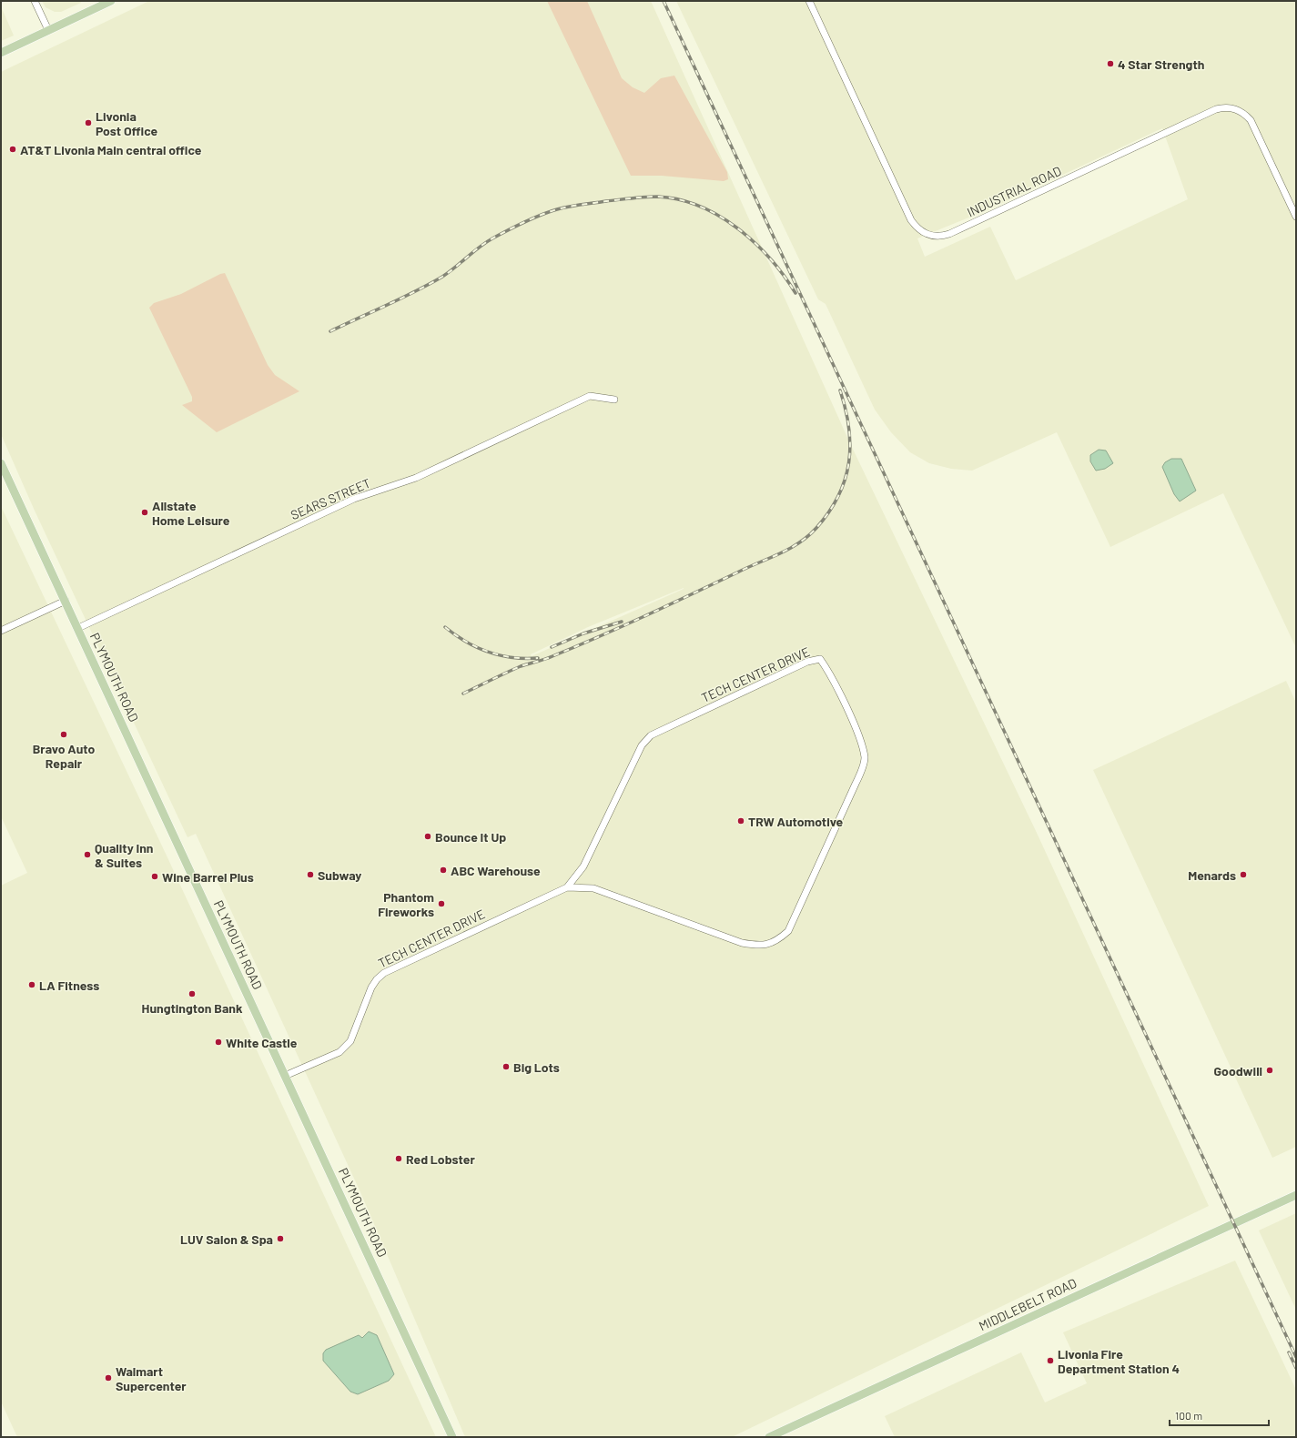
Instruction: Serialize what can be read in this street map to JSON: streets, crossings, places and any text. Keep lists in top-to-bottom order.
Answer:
{
  "streets": {
    "main road": ["PLYMOUTH ROAD", "MIDDLEBELT ROAD"],
    "street": ["INDUSTRIAL ROAD", "SEARS STREET", "TECH CENTER DRIVE"]
  },
  "crossings": [
    ["SEARS STREET", "PLYMOUTH ROAD"],
    ["TECH CENTER DRIVE", "PLYMOUTH ROAD"]
  ],
  "places": [
    "4 Star Strength",
    "Livonia Post Office",
    "AT&T Livonia Main central office",
    "Allstate Home Leisure",
    "Bravo Auto Repair",
    "TRW Automotive",
    "Bounce It Up",
    "Quality Inn & Suites",
    "ABC Warehouse",
    "Subway",
    "Menards",
    "Wine Barrel Plus",
    "Phantom Fireworks",
    "LA Fitness",
    "Hungtington Bank",
    "White Castle",
    "Big Lots",
    "Goodwill",
    "Red Lobster",
    "LUV Salon & Spa",
    "Livonia Fire Department Station 4",
    "Walmart Supercenter"
  ],
  "scale_bar": "100 m"
}
